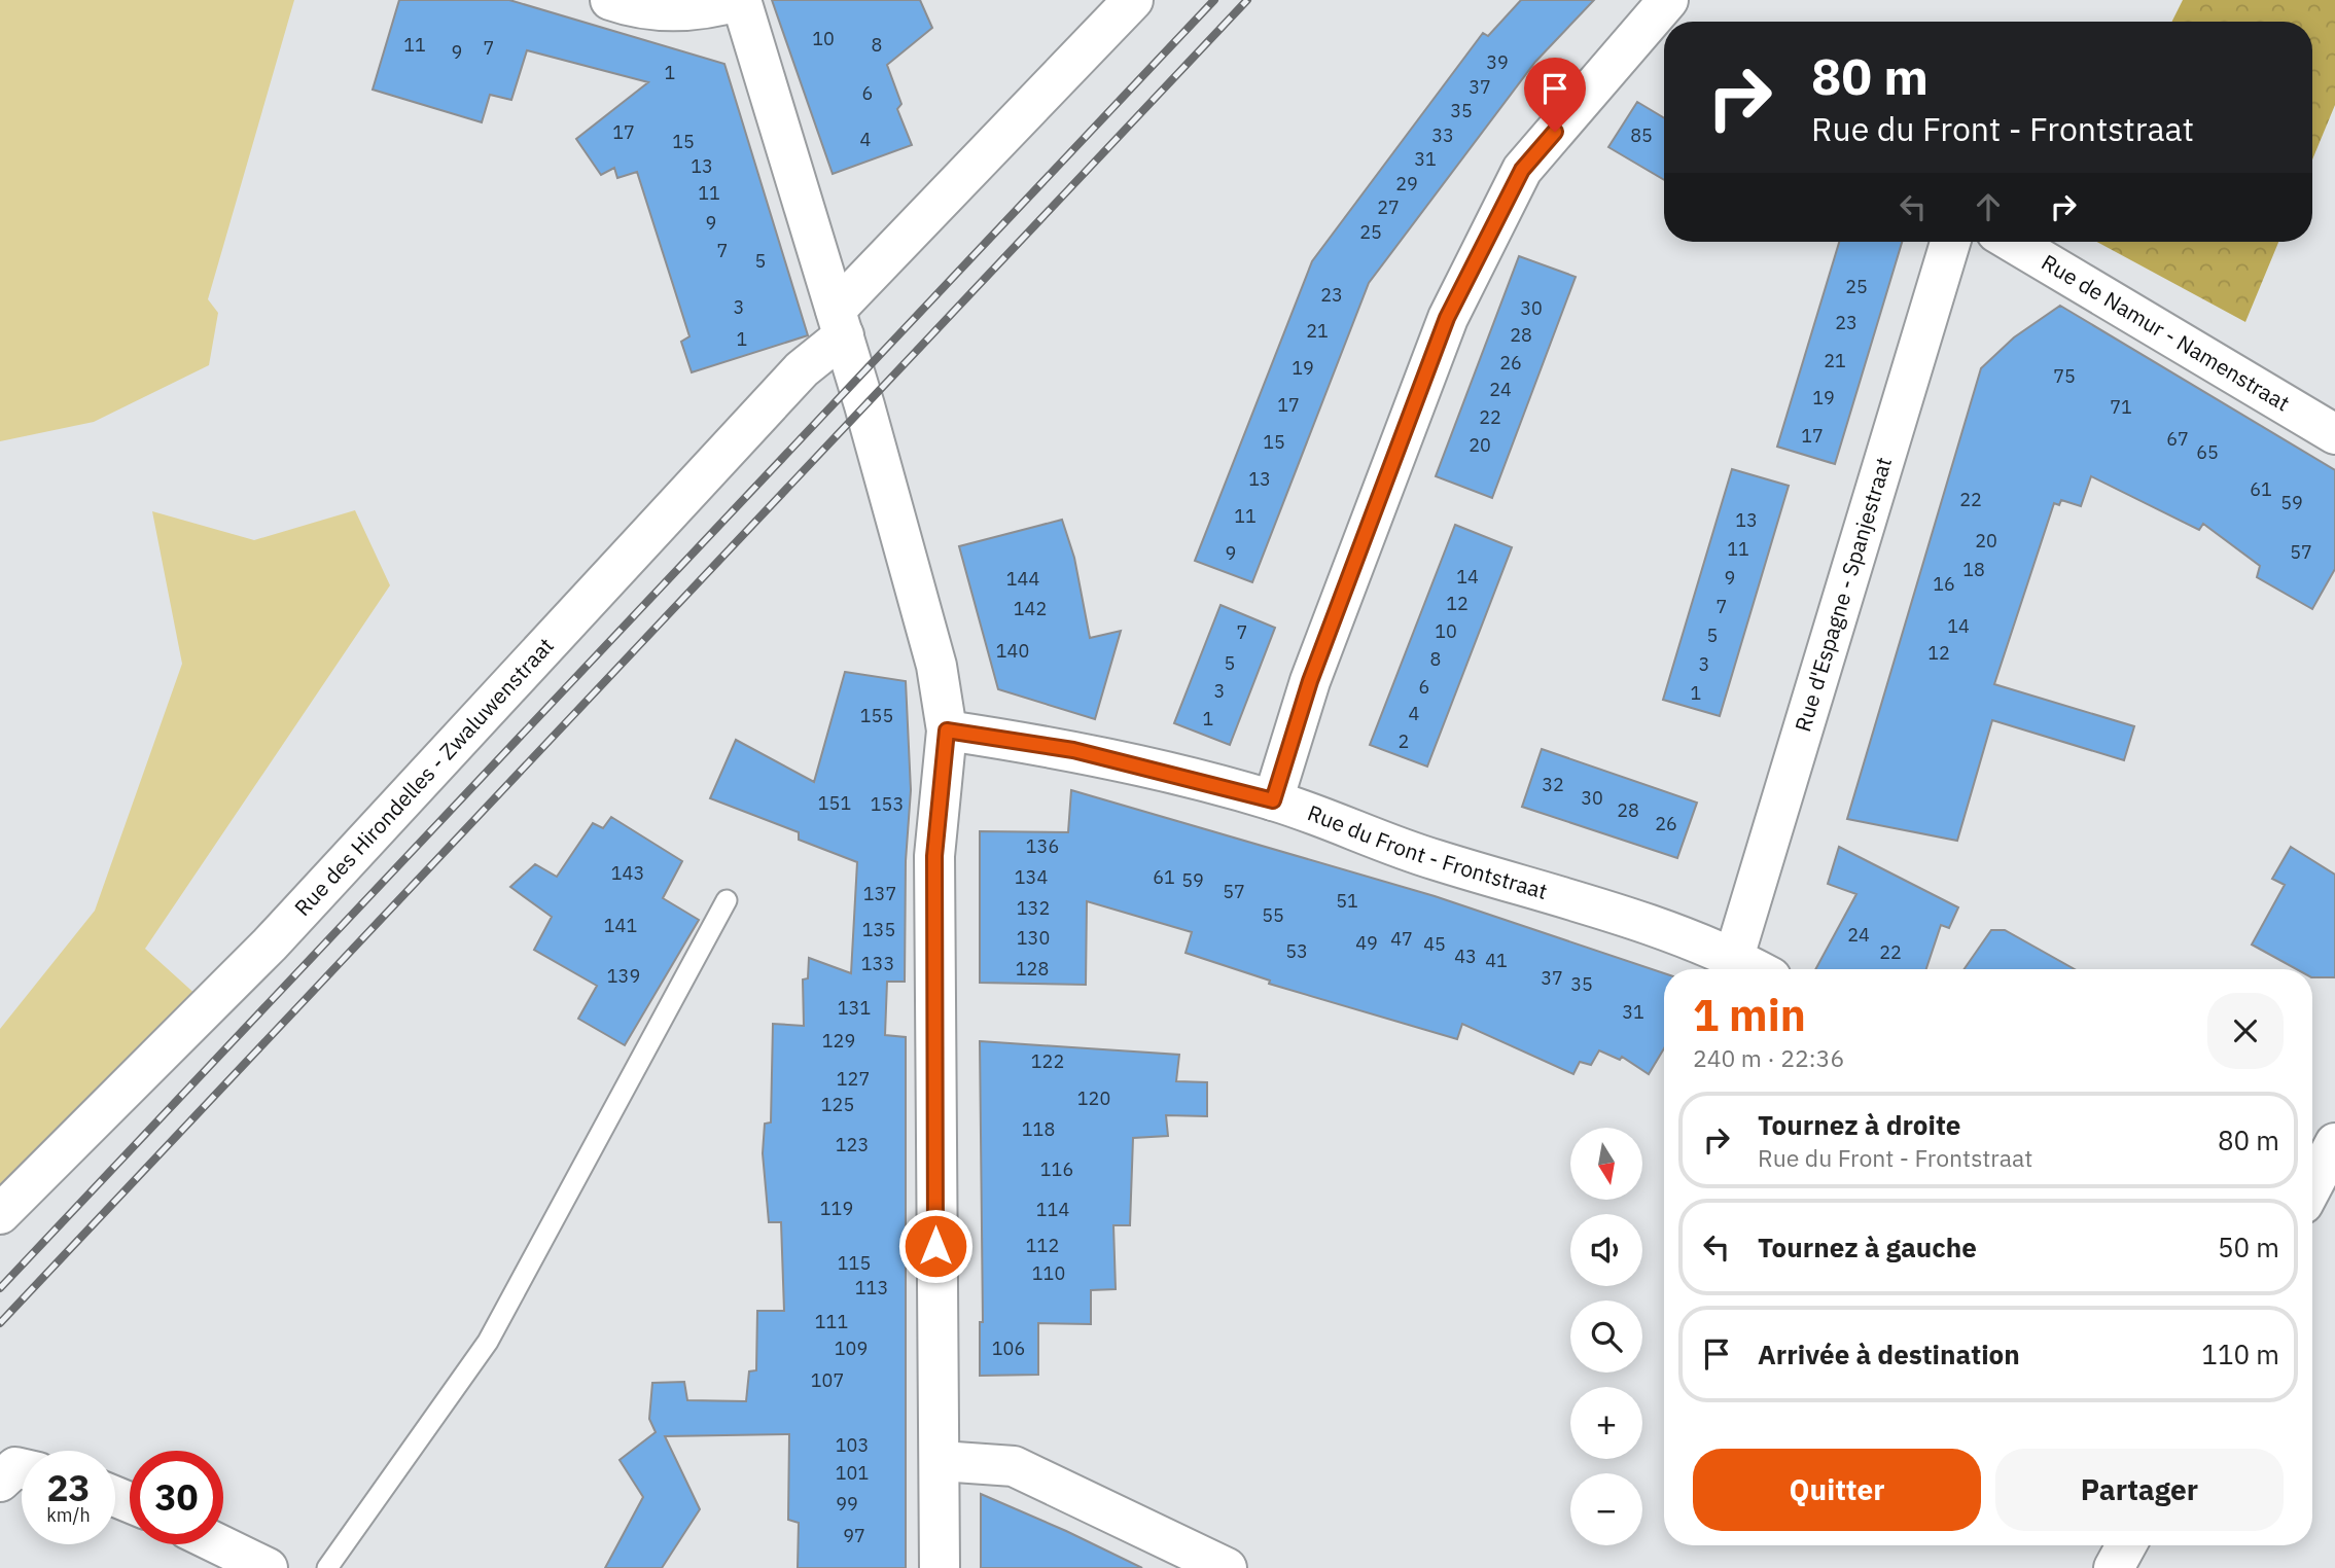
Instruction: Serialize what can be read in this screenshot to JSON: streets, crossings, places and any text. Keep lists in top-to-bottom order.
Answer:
{
  "streets": {
    "street": [
      "Rue de Namur - Namenstraat",
      "Rue d'Espagne - Spanjestraat",
      "Rue des Hirondelles - Zwaluwenstraat",
      "Rue du Front - Frontstraat"
    ]
  },
  "crossings": [
    ["Rue d'Espagne - Spanjestraat", "Rue du Front - Frontstraat"]
  ],
  "house_numbers": [
    "10",
    "11",
    "8",
    "7",
    "9",
    "39",
    "1",
    "37",
    "6",
    "35",
    "17",
    "33",
    "85",
    "4",
    "15",
    "31",
    "13",
    "29",
    "11",
    "27",
    "9",
    "25",
    "7",
    "5",
    "25",
    "23",
    "3",
    "30",
    "23",
    "21",
    "28",
    "1",
    "21",
    "26",
    "19",
    "75",
    "24",
    "19",
    "17",
    "71",
    "22",
    "17",
    "67",
    "15",
    "20",
    "65",
    "13",
    "61",
    "22",
    "59",
    "11",
    "13",
    "20",
    "11",
    "57",
    "9",
    "18",
    "14",
    "9",
    "144",
    "16",
    "12",
    "7",
    "142",
    "14",
    "10",
    "7",
    "5",
    "140",
    "12",
    "8",
    "5",
    "3",
    "6",
    "3",
    "1",
    "4",
    "155",
    "1",
    "2",
    "32",
    "30",
    "151",
    "153",
    "28",
    "26",
    "136",
    "143",
    "134",
    "61",
    "59",
    "57",
    "137",
    "51",
    "132",
    "55",
    "141",
    "135",
    "24",
    "130",
    "47",
    "49",
    "45",
    "53",
    "22",
    "43",
    "41",
    "133",
    "128",
    "139",
    "37",
    "35",
    "131",
    "31",
    "129",
    "122",
    "127",
    "120",
    "125",
    "118",
    "123",
    "116",
    "119",
    "114",
    "112",
    "115",
    "110",
    "113",
    "111",
    "109",
    "106",
    "107",
    "103",
    "101",
    "99",
    "97"
  ],
  "north": "bottom",
  "page": {
    "turn": ["80 m", "Rue du Front - Frontstraat"],
    "heading": ["1 min", "240 m · 22:36"],
    "list": [
      {
        "name": "Tournez à droite",
        "note": "Rue du Front - Frontstraat",
        "value": "80 m"
      },
      {
        "name": "Tournez à gauche",
        "value": "50 m"
      },
      {
        "name": "Arrivée à destination",
        "value": "110 m"
      }
    ],
    "map_buttons": ["+", "−"],
    "buttons": ["Quitter", "Partager"],
    "speed": "23 km/h",
    "limit": "30"
  }
}
